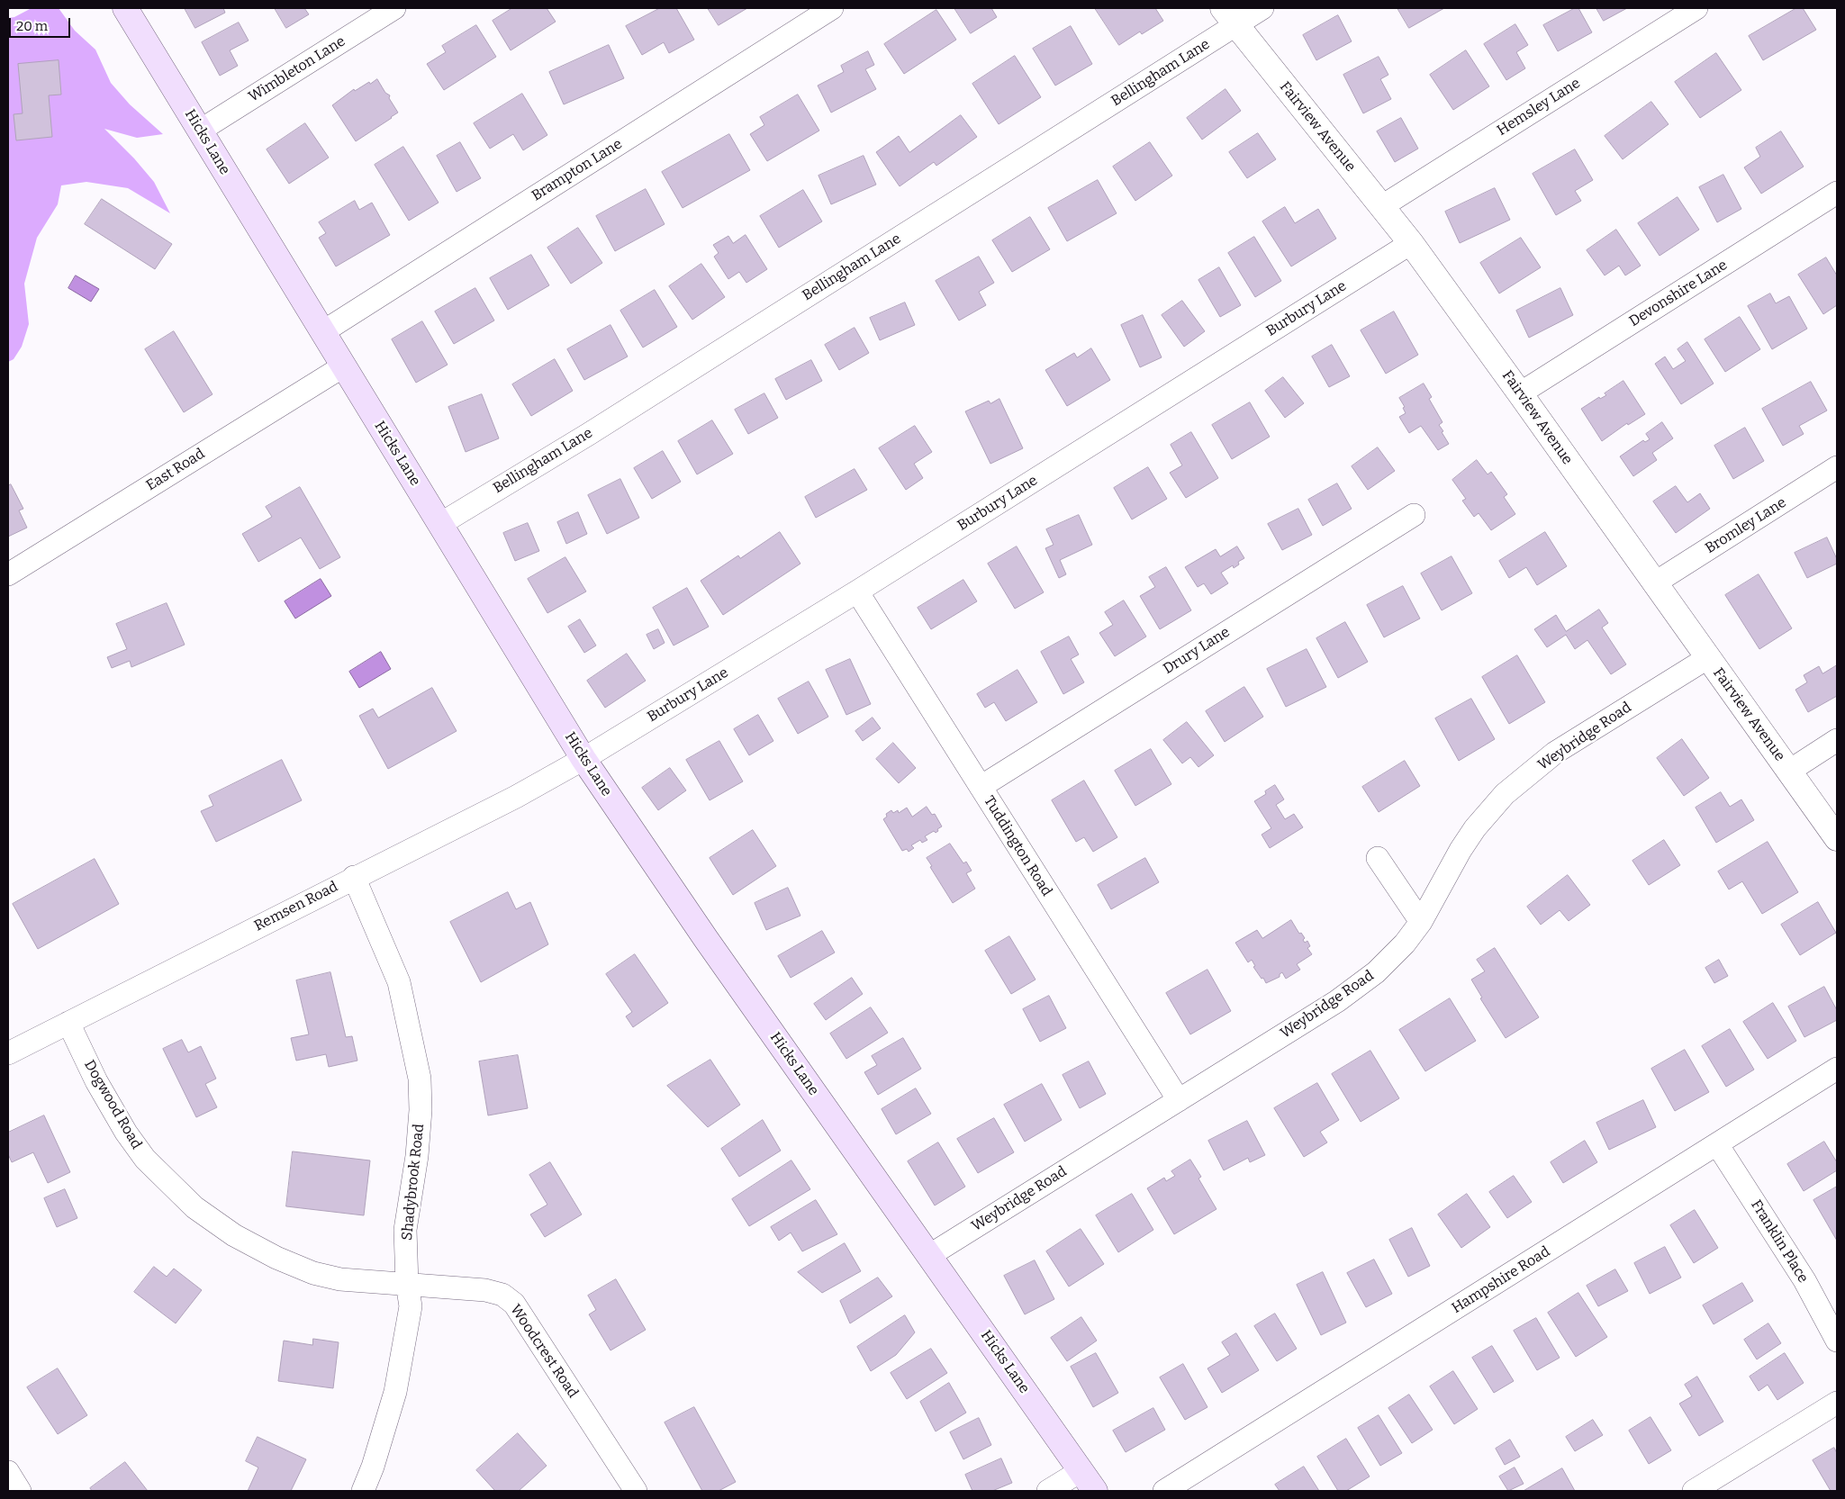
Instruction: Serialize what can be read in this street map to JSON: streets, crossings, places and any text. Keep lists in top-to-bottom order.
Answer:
{
  "streets": {
    "main road": ["Hicks Lane"],
    "street": [
      "Wimbleton Lane",
      "Bellingham Lane",
      "Hemsley Lane",
      "Fairview Avenue",
      "Brampton Lane",
      "Devonshire Lane",
      "Burbury Lane",
      "East Road",
      "Bromley Lane",
      "Drury Lane",
      "Weybridge Road",
      "Tuddington Road",
      "Remsen Road",
      "Dogwood Road",
      "Shadybrook Road",
      "Franklin Place",
      "Hampshire Road",
      "Woodcrest Road"
    ]
  },
  "crossings": [
    ["Wimbleton Lane", "Hicks Lane"],
    ["Bellingham Lane", "Fairview Avenue"],
    ["Bellingham Lane", "Hicks Lane"],
    ["Hemsley Lane", "Fairview Avenue"],
    ["Fairview Avenue", "Devonshire Lane"],
    ["Fairview Avenue", "Burbury Lane"],
    ["Fairview Avenue", "Bromley Lane"],
    ["Fairview Avenue", "Weybridge Road"],
    ["Hicks Lane", "Brampton Lane"],
    ["Hicks Lane", "Burbury Lane"],
    ["Hicks Lane", "East Road"],
    ["Hicks Lane", "Weybridge Road"],
    ["Hicks Lane", "Remsen Road"],
    ["Burbury Lane", "Tuddington Road"],
    ["Burbury Lane", "Remsen Road"],
    ["Drury Lane", "Tuddington Road"],
    ["Weybridge Road", "Tuddington Road"],
    ["Remsen Road", "Dogwood Road"],
    ["Remsen Road", "Shadybrook Road"],
    ["Dogwood Road", "Shadybrook Road"],
    ["Dogwood Road", "Woodcrest Road"],
    ["Shadybrook Road", "Woodcrest Road"],
    ["Franklin Place", "Hampshire Road"]
  ],
  "scale_bar": "20 m"
}
